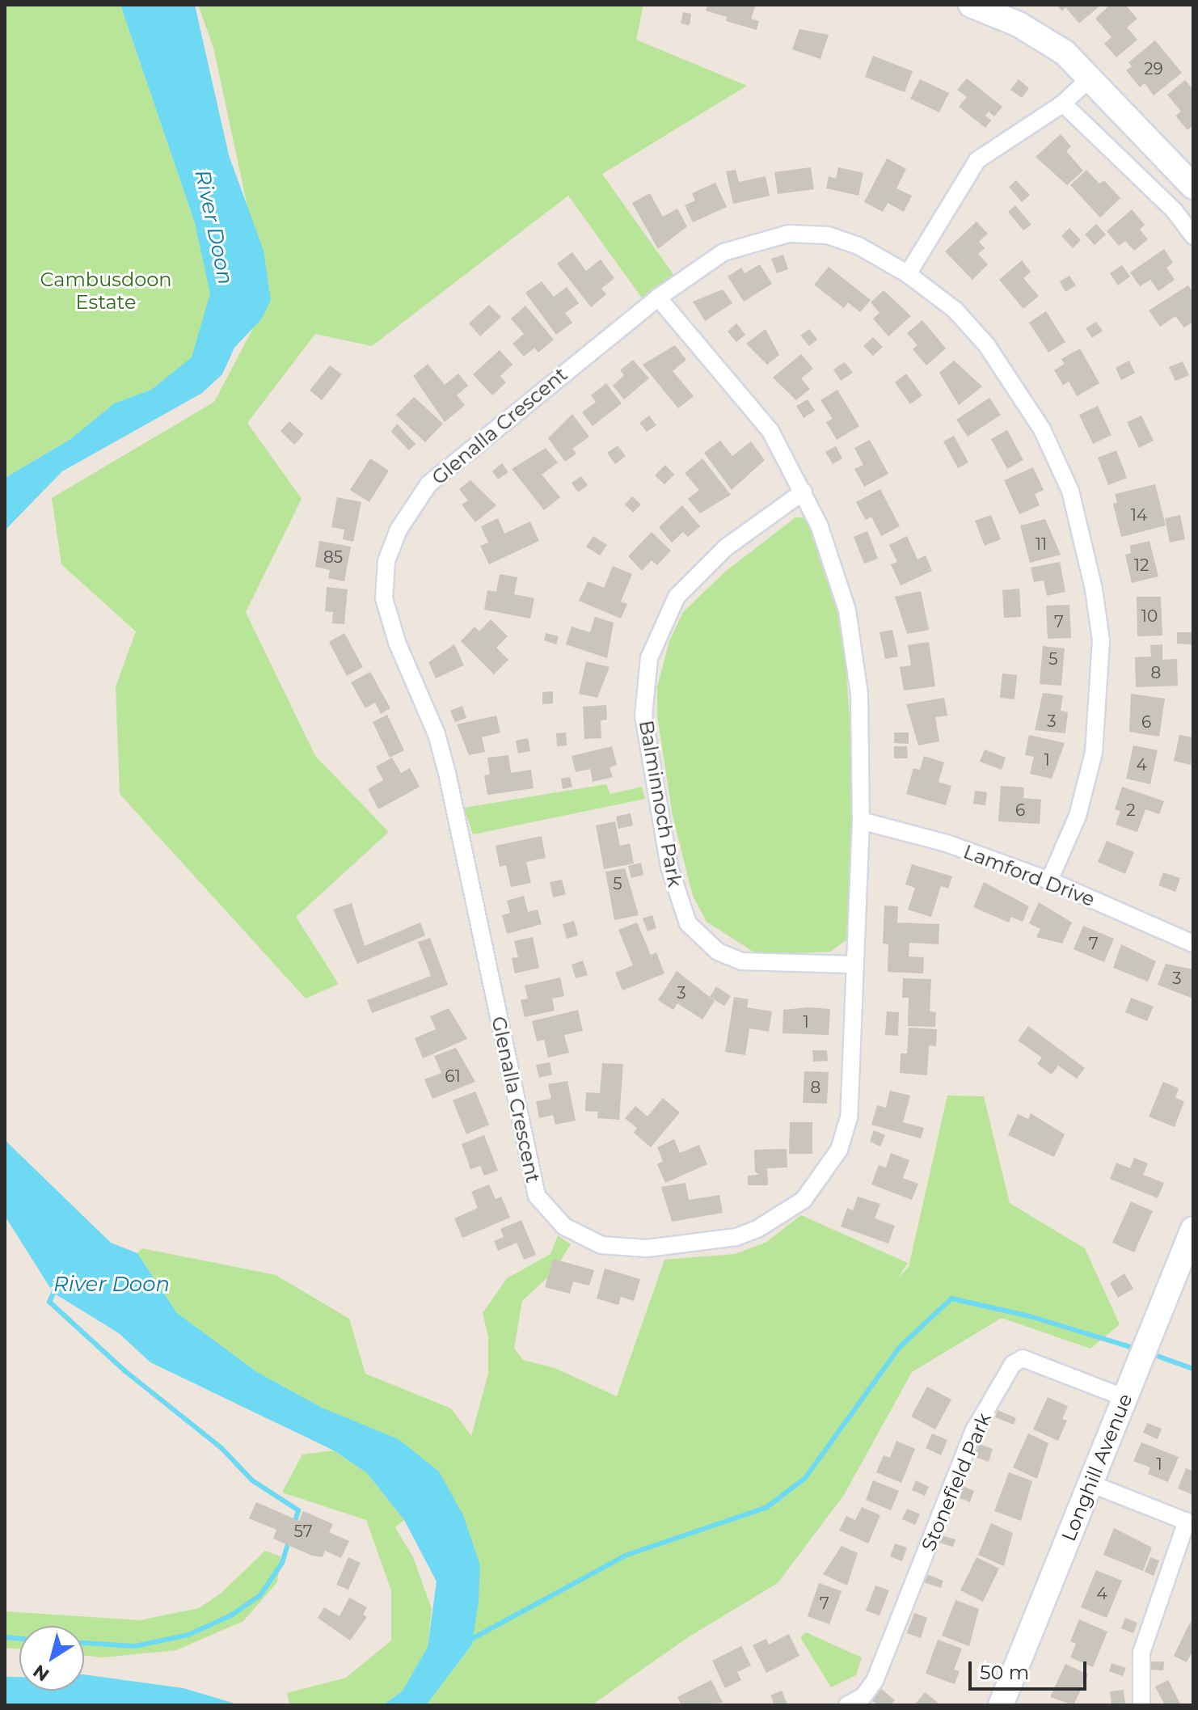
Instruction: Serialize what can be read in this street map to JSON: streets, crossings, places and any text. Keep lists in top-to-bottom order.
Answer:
{
  "streets": {
    "street": [
      "Glenalla Crescent",
      "Balminnoch Park",
      "Lamford Drive",
      "Longhill Avenue",
      "Stonefield Park"
    ]
  },
  "crossings": [
    ["Glenalla Crescent", "Balminnoch Park"],
    ["Glenalla Crescent", "Lamford Drive"],
    ["Longhill Avenue", "Stonefield Park"]
  ],
  "water": ["River Doon"],
  "parks": ["Cambusdoon Estate"],
  "house_numbers": [
    "29",
    "14",
    "11",
    "85",
    "12",
    "10",
    "7",
    "5",
    "8",
    "3",
    "6",
    "1",
    "4",
    "6",
    "2",
    "5",
    "7",
    "3",
    "3",
    "1",
    "61",
    "8",
    "1",
    "57",
    "4",
    "7"
  ],
  "scale_bar": "50 m",
  "north": "bottom left"
}
